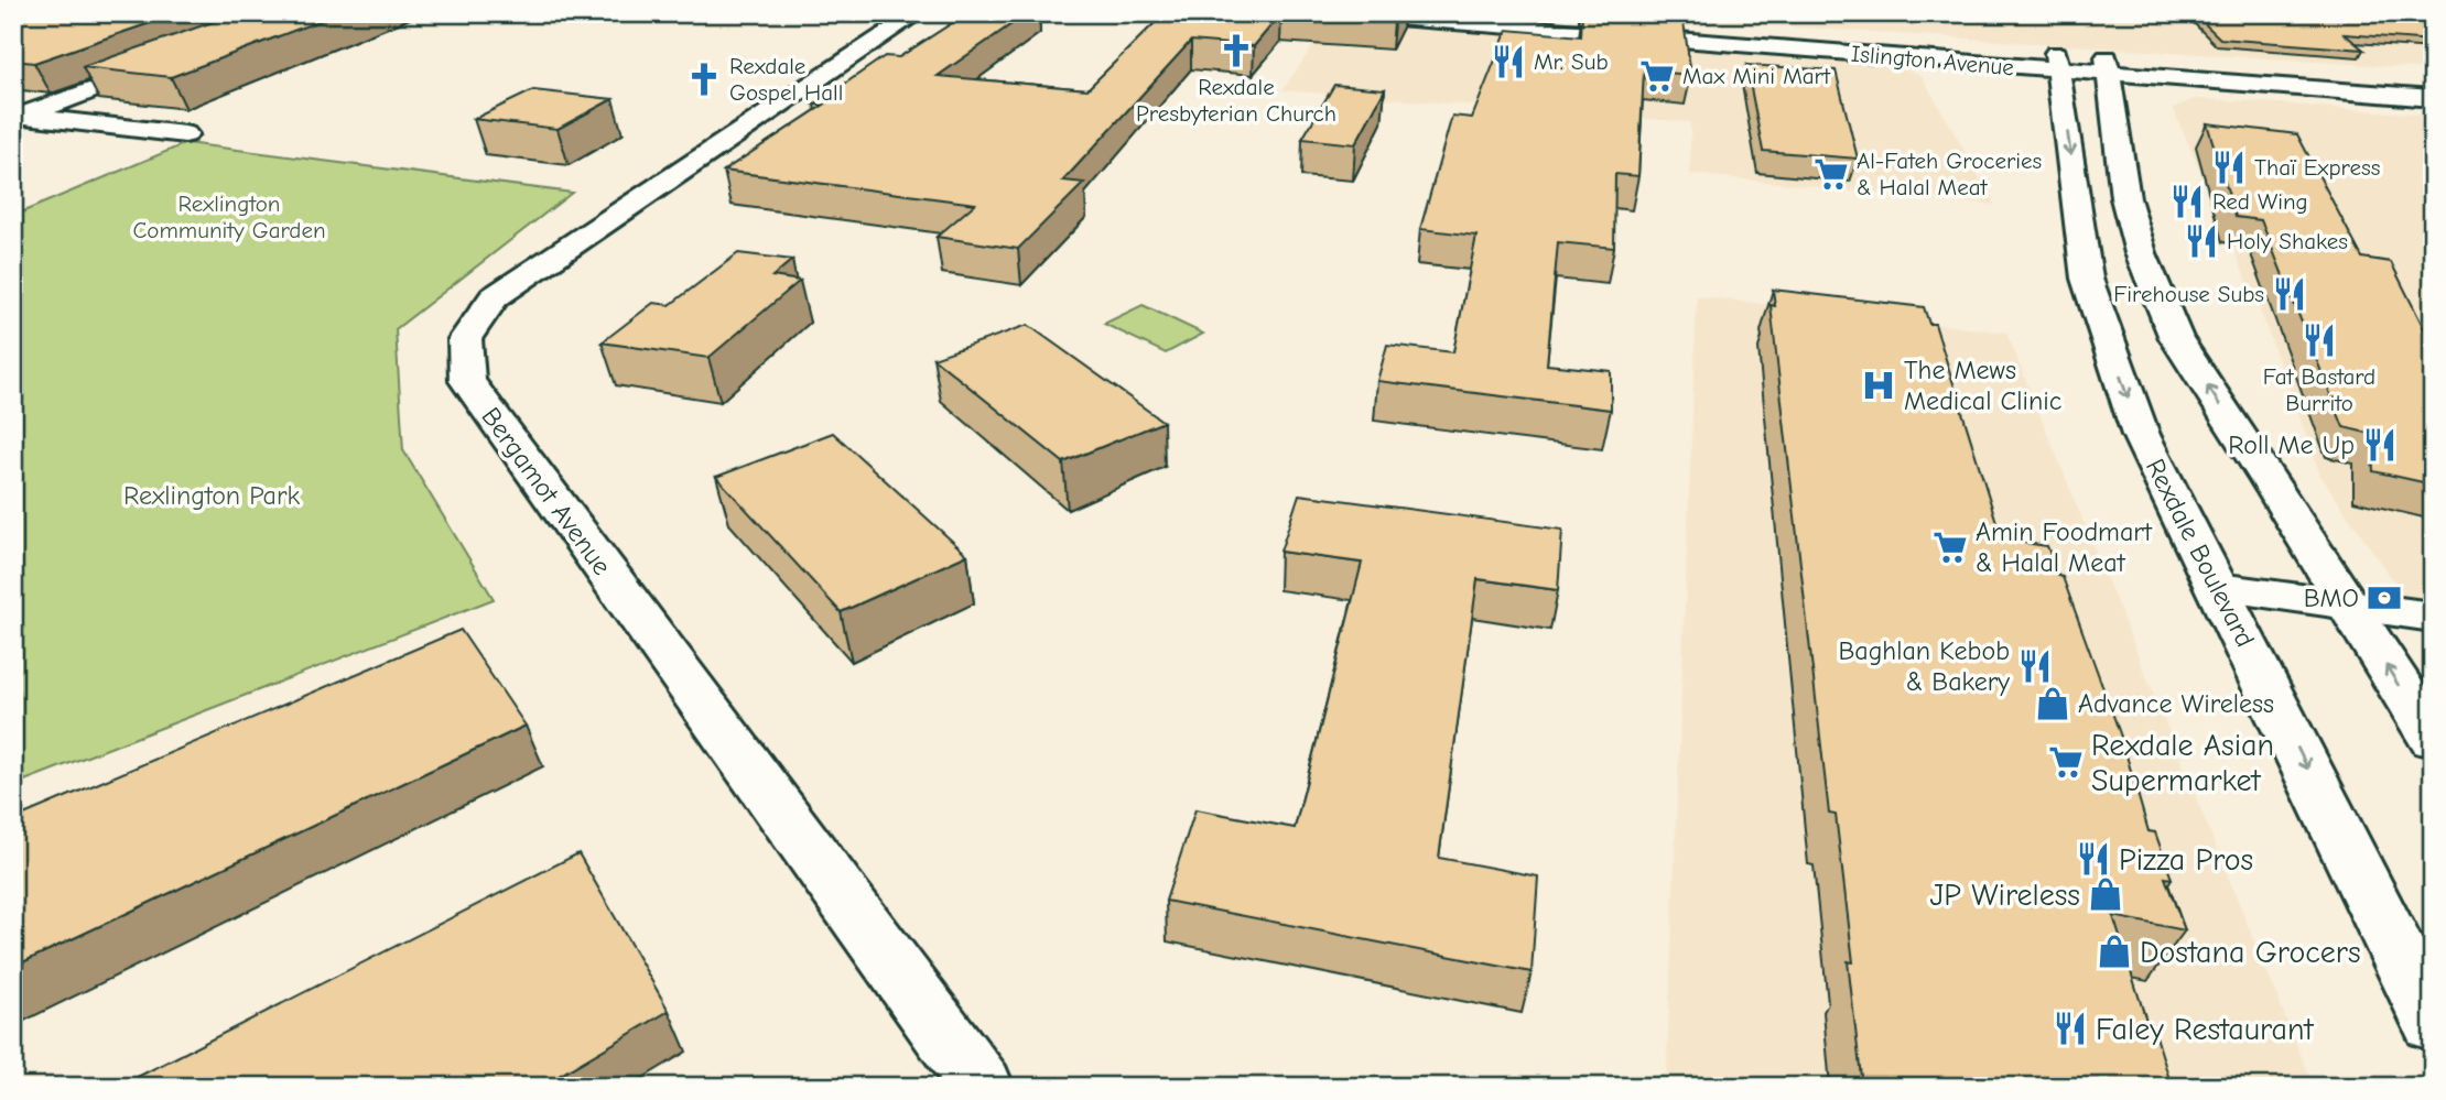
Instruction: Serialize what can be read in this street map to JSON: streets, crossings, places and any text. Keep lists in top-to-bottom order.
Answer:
{
  "streets": {
    "main road": ["Islington Avenue", "Bergamot Avenue", "Rexdale Boulevard"]
  },
  "crossings": [
    ["Islington Avenue", "Rexdale Boulevard"]
  ],
  "parks": ["Rexlington Community Garden", "Rexlington Park"],
  "places": {
    "church": ["Rexdale Presbyterian Church", "Rexdale Gospel Hall"],
    "restaurant": [
      "Mr. Sub",
      "Thaï Express",
      "Red Wing",
      "Holy Shakes",
      "Firehouse Subs",
      "Fat Bastard Burrito",
      "Roll Me Up",
      "Baghlan Kebob & Bakery",
      "Pizza Pros",
      "Faley Restaurant"
    ],
    "supermarket": [
      "Max Mini Mart",
      "Al-Fateh Groceries & Halal Meat",
      "Amin Foodmart & Halal Meat",
      "Rexdale Asian Supermarket"
    ],
    "hospital": ["The Mews Medical Clinic"],
    "bank": ["BMO"],
    "shop": ["Advance Wireless", "JP Wireless", "Dostana Grocers"]
  }
}
